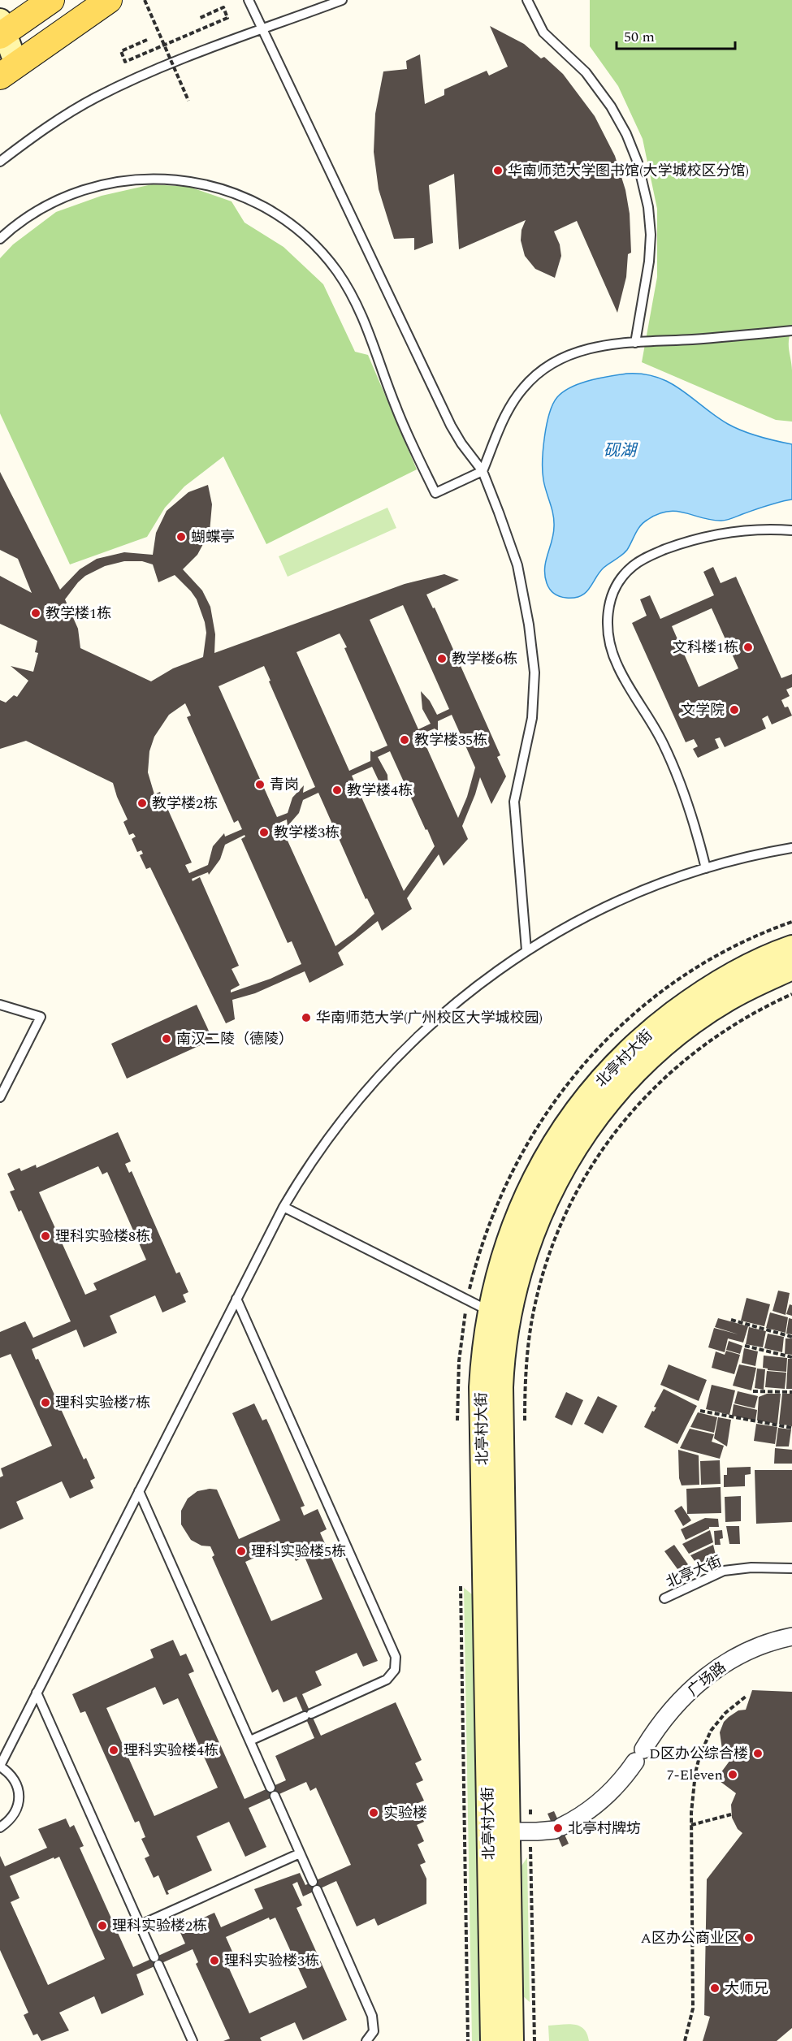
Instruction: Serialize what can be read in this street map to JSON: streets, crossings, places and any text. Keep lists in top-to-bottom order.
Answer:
{
  "streets": {
    "main road": ["北亭村大街"],
    "street": ["广场路"],
    "lane": ["北亭大街"]
  },
  "crossings": [
    ["北亭村大街", "广场路"]
  ],
  "water": ["砚湖"],
  "places": [
    "华南师范大学图书馆(大学城校区分馆)",
    "蝴蝶亭",
    "教学楼1栋",
    "文科楼1栋",
    "教学楼6栋",
    "文学院",
    "教学楼35栋",
    "青岗",
    "教学楼4栋",
    "教学楼2栋",
    "教学楼3栋",
    "华南师范大学(广州校区大学城校园)",
    "南汉二陵（德陵）",
    "理科实验楼8栋",
    "理科实验楼7栋",
    "理科实验楼5栋",
    "理科实验楼4栋",
    "D区办公综合楼",
    "7-Eleven",
    "实验楼",
    "北亭村牌坊",
    "理科实验楼2栋",
    "A区办公商业区",
    "理科实验楼3栋",
    "大师兄"
  ],
  "scale_bar": "50 m"
}
